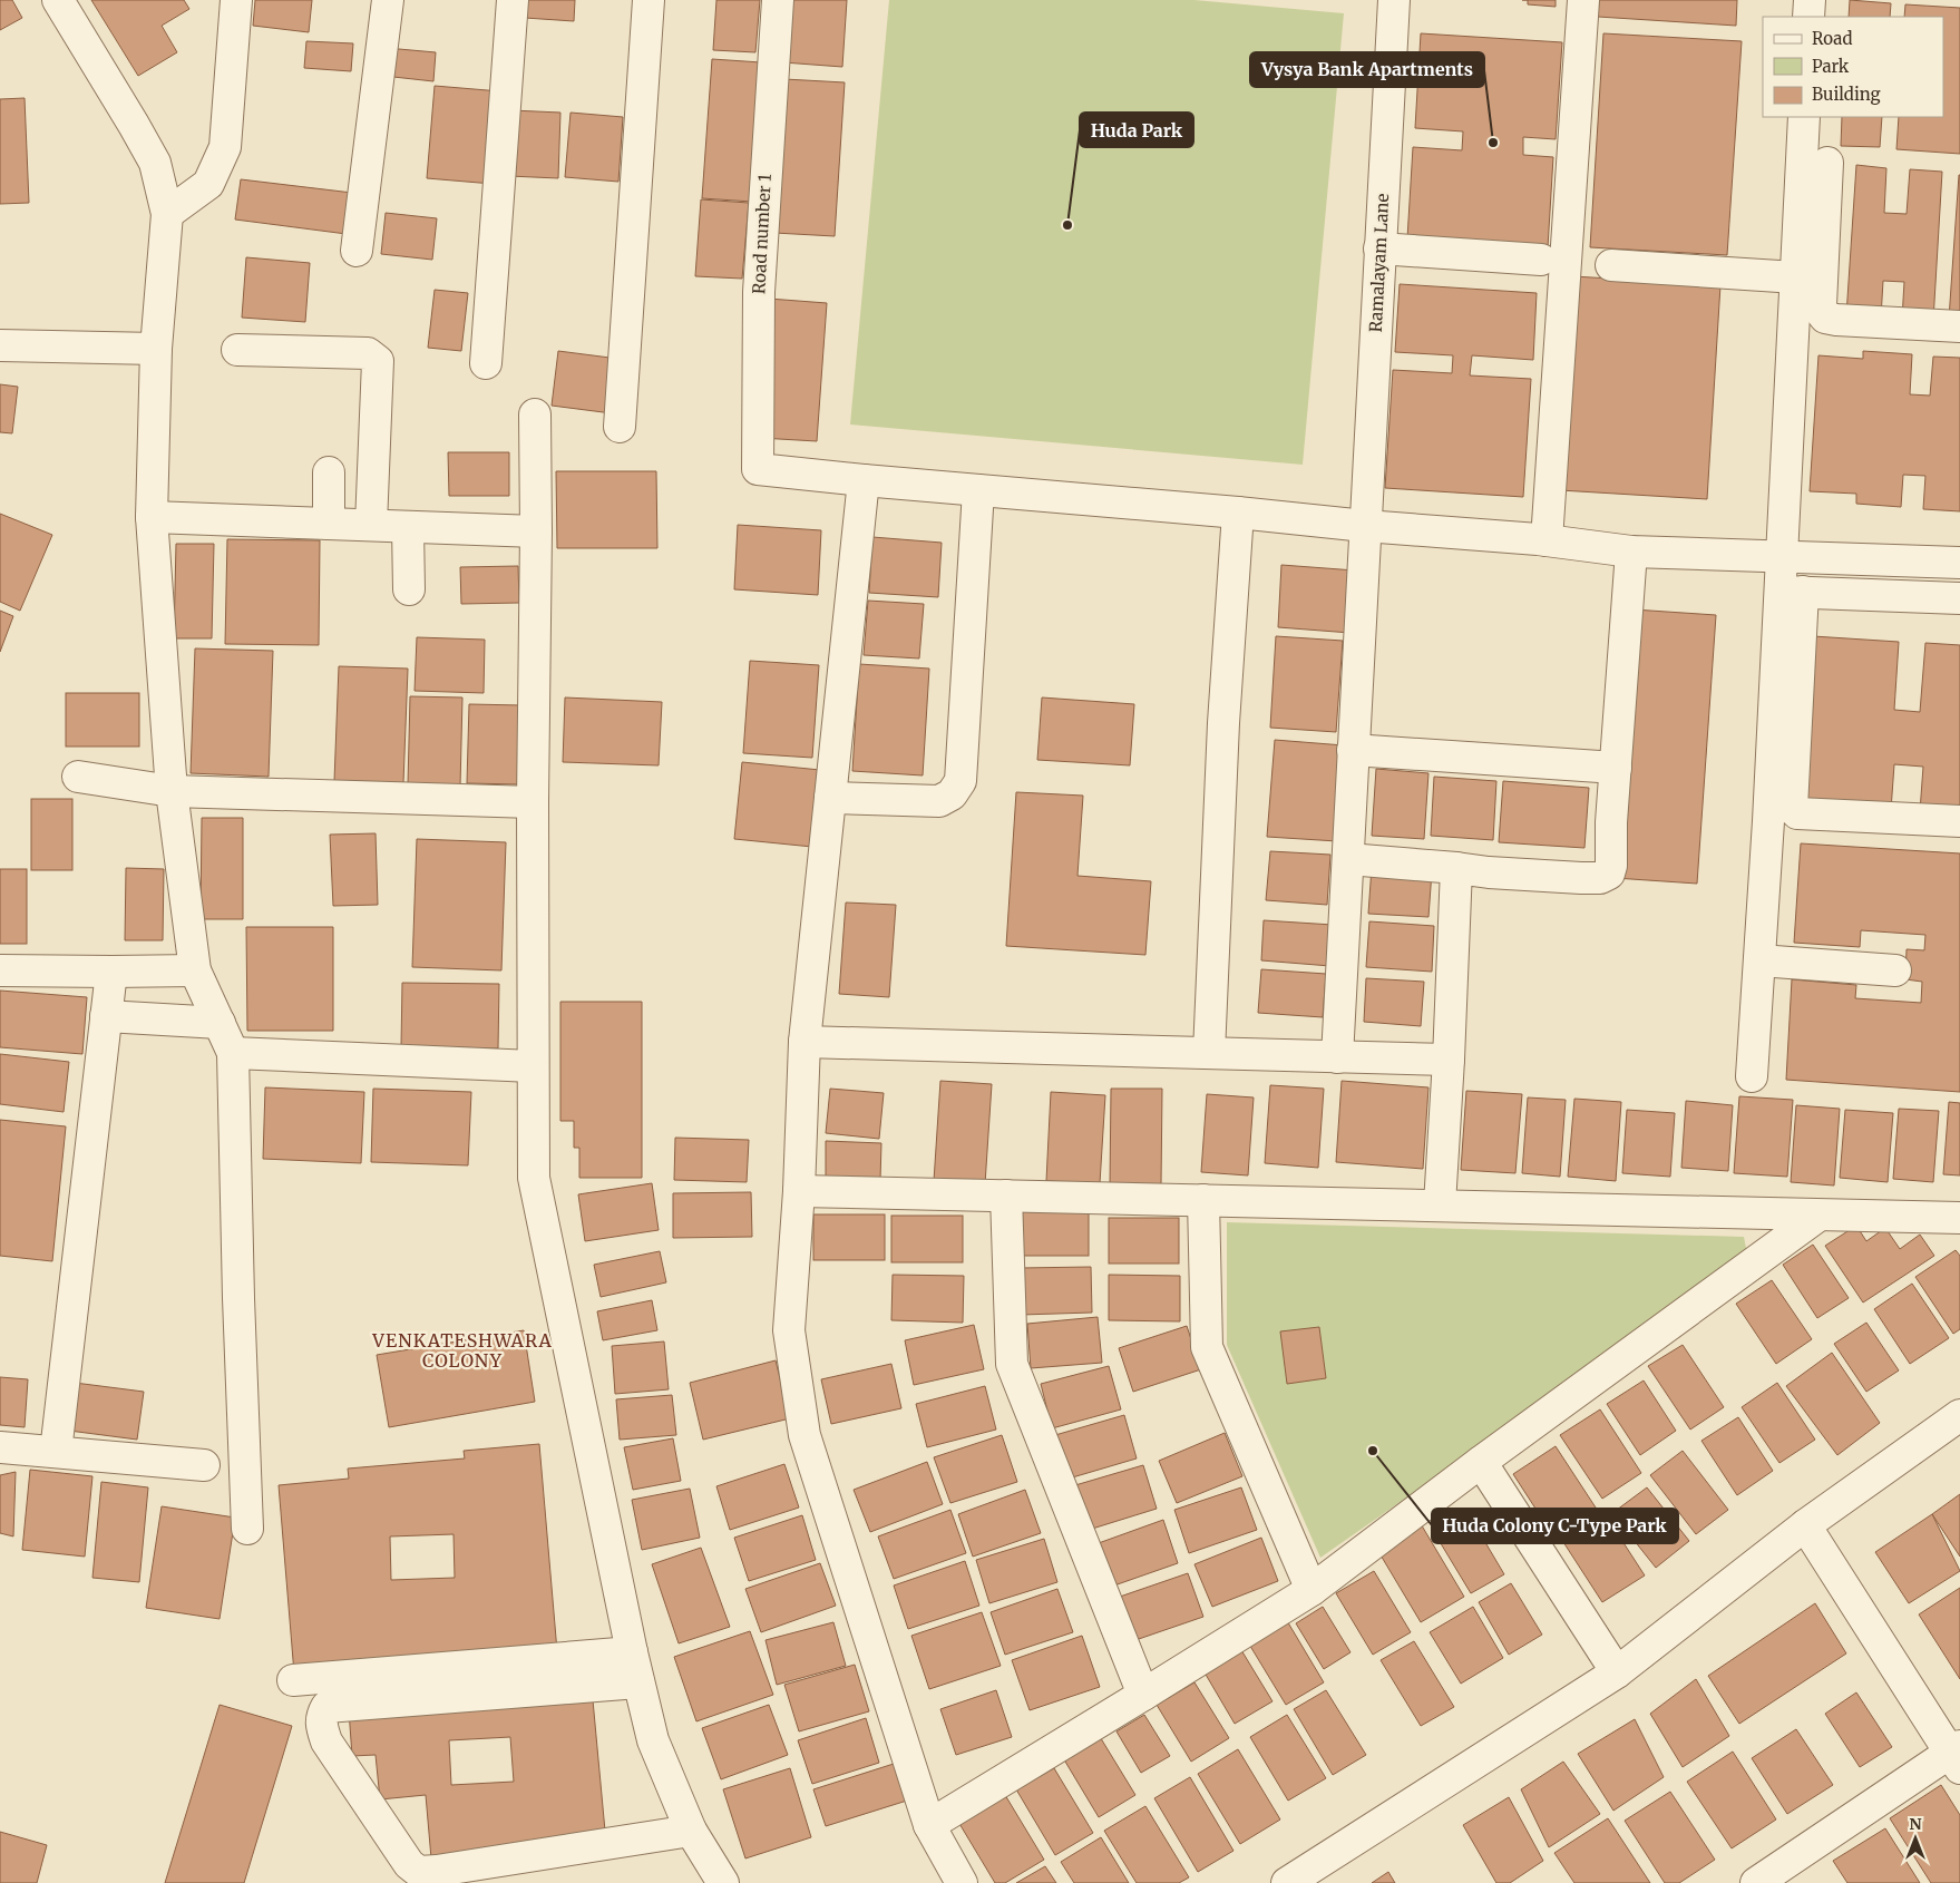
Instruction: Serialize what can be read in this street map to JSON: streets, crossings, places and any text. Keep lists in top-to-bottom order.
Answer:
{
  "streets": {
    "street": ["Road number 1", "Ramalayam Lane"]
  },
  "districts": ["VENKATESHWARA COLONY"],
  "places": ["Vysya Bank Apartments", "Huda Park", "Huda Colony C-Type Park"],
  "legend": ["Road", "Park", "Building"],
  "north": "top"
}
